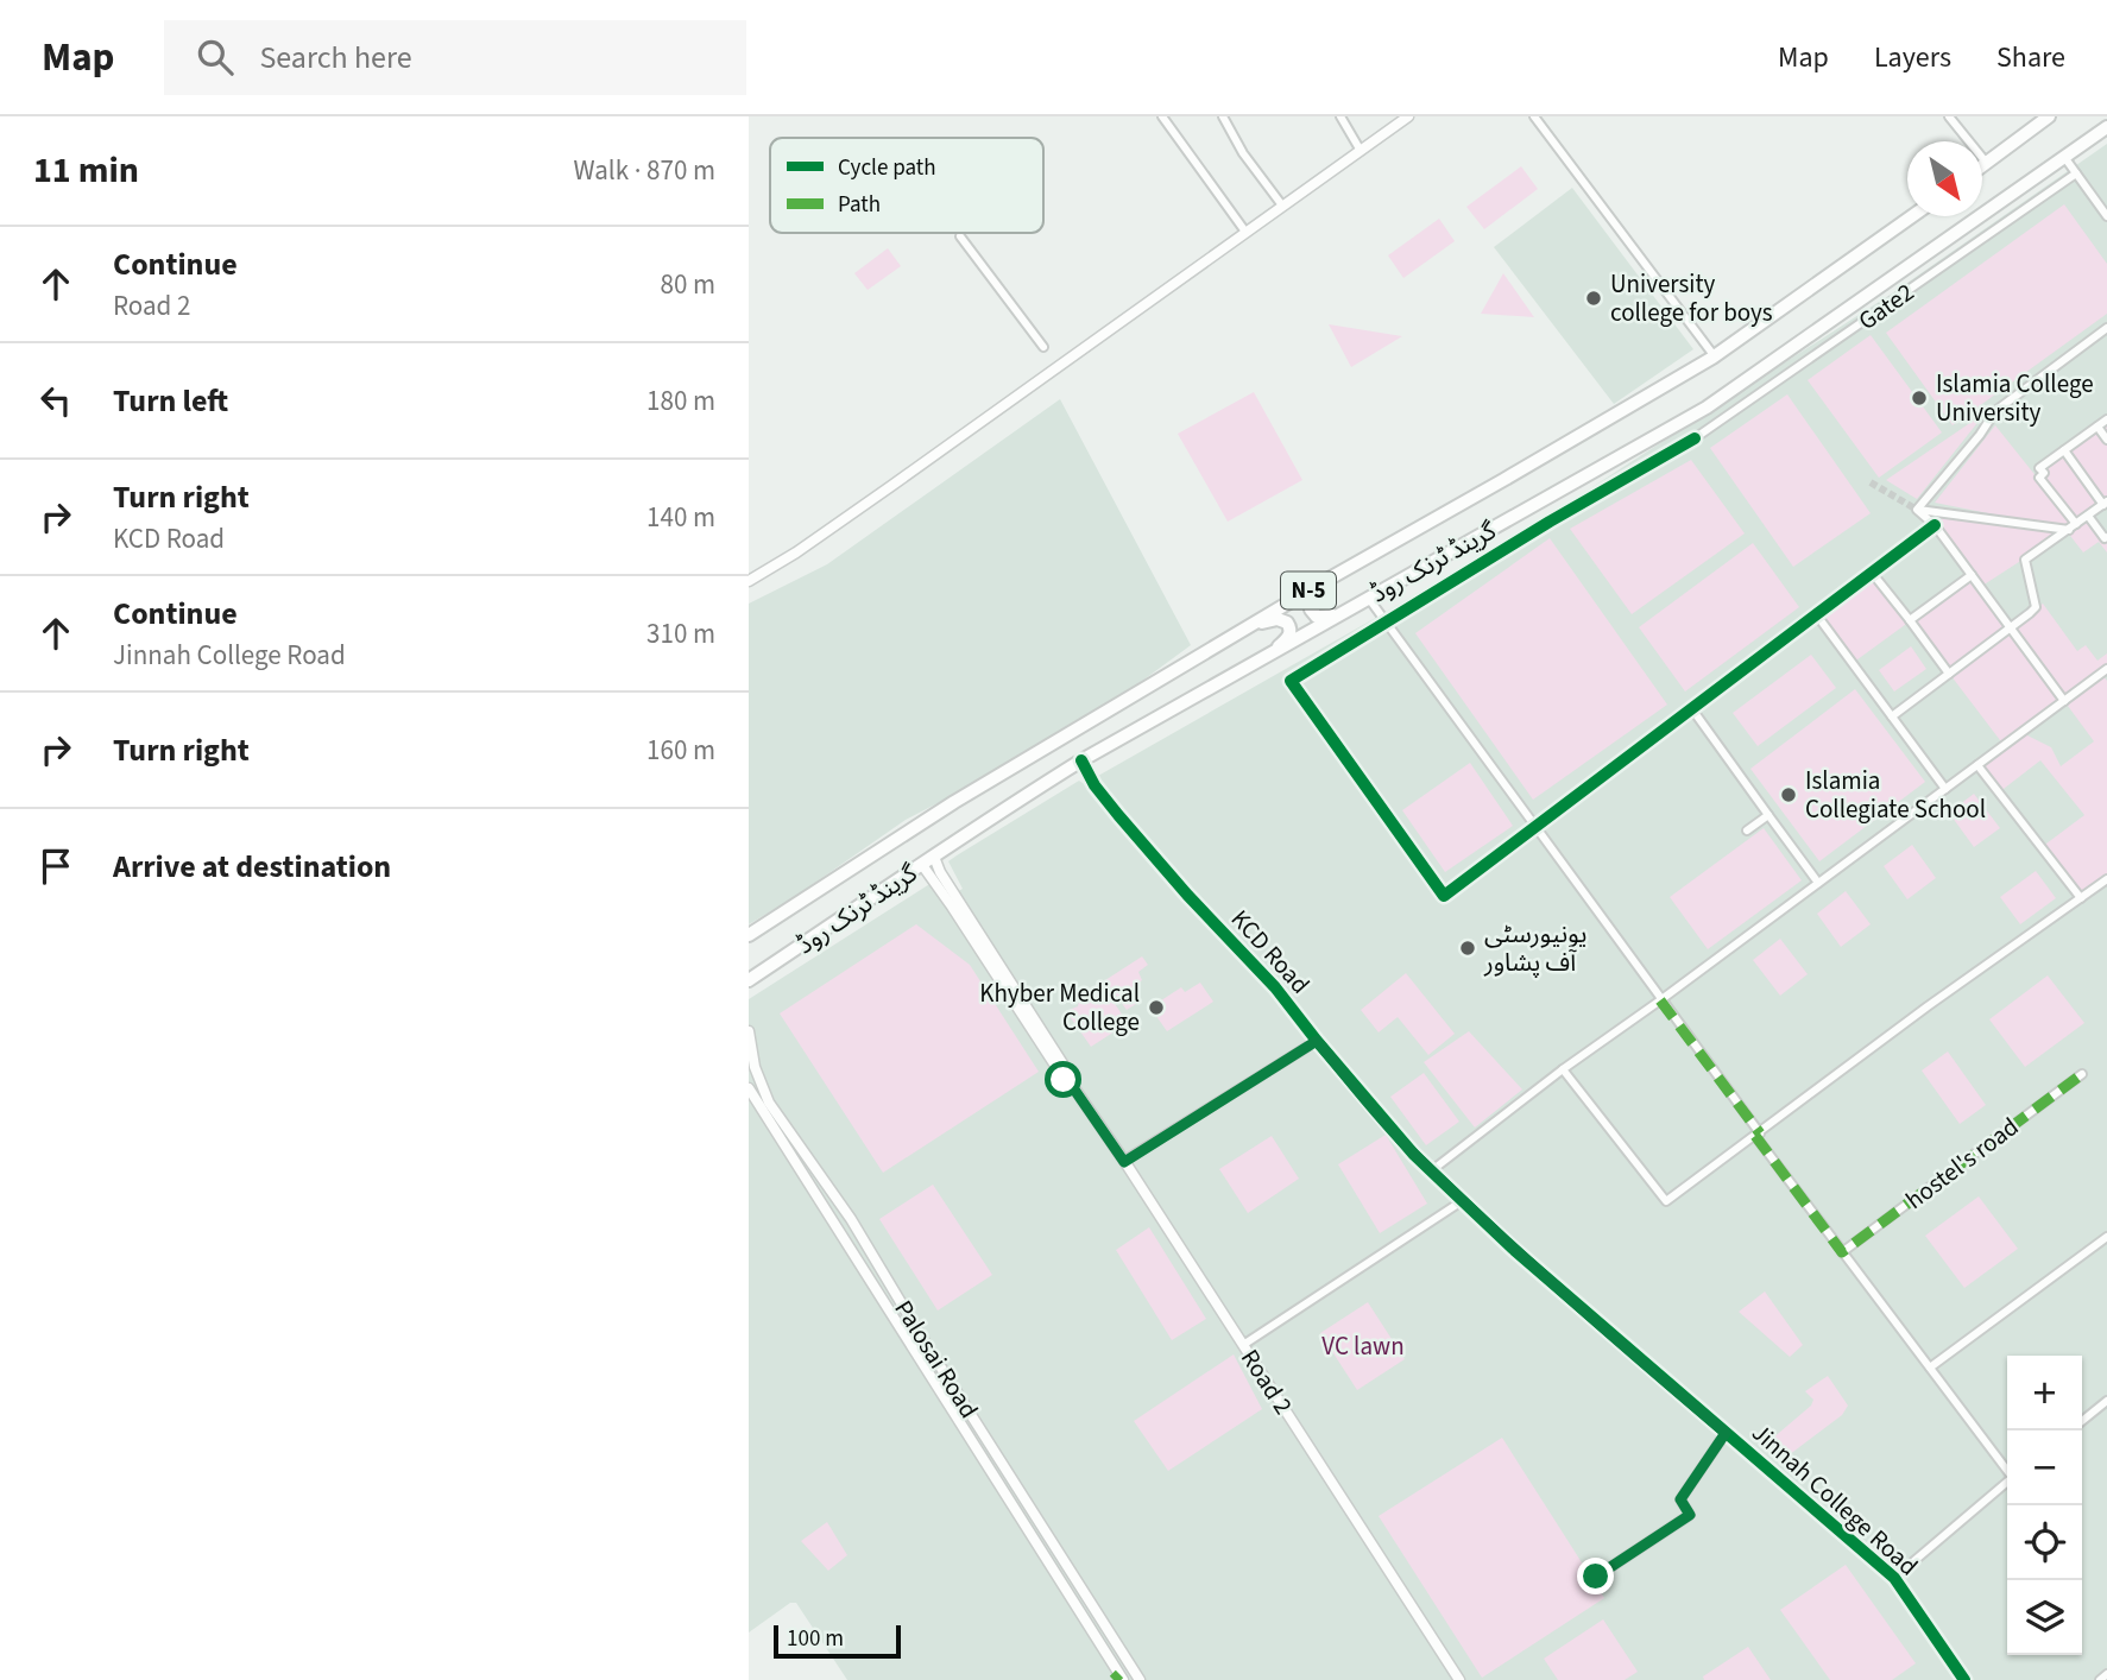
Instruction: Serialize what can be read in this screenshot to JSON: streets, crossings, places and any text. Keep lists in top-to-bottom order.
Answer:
{
  "streets": {
    "highway": ["گرینڈ ٹرنک روڈ", "N-5"],
    "street": [
      "Gate2",
      "KCD Road",
      "hostel's road",
      "Palosai Road",
      "Road 2",
      "Jinnah College Road"
    ]
  },
  "crossings": [
    ["گرینڈ ٹرنک روڈ", "KCD Road"],
    ["گرینڈ ٹرنک روڈ", "Road 2"],
    ["KCD Road", "Jinnah College Road"]
  ],
  "parks": ["VC lawn"],
  "places": [
    "University college for boys",
    "Islamia College University",
    "Islamia Collegiate School",
    "یونیورسٹی آف پشاور",
    "Khyber Medical College"
  ],
  "legend": ["Cycle path", "Path"],
  "scale_bar": "100 m",
  "north": "bottom right",
  "page": {
    "header": "Map",
    "search": "Search here",
    "nav": ["Map", "Layers", "Share"],
    "heading": ["11 min", "Walk · 870 m"],
    "list": [
      ["Continue", "Road 2", "80 m"],
      ["Turn left", "180 m"],
      ["Turn right", "KCD Road", "140 m"],
      ["Continue", "Jinnah College Road", "310 m"],
      ["Turn right", "160 m"],
      "Arrive at destination"
    ],
    "map_buttons": ["+", "−"],
    "scale": "100 m"
  }
}
